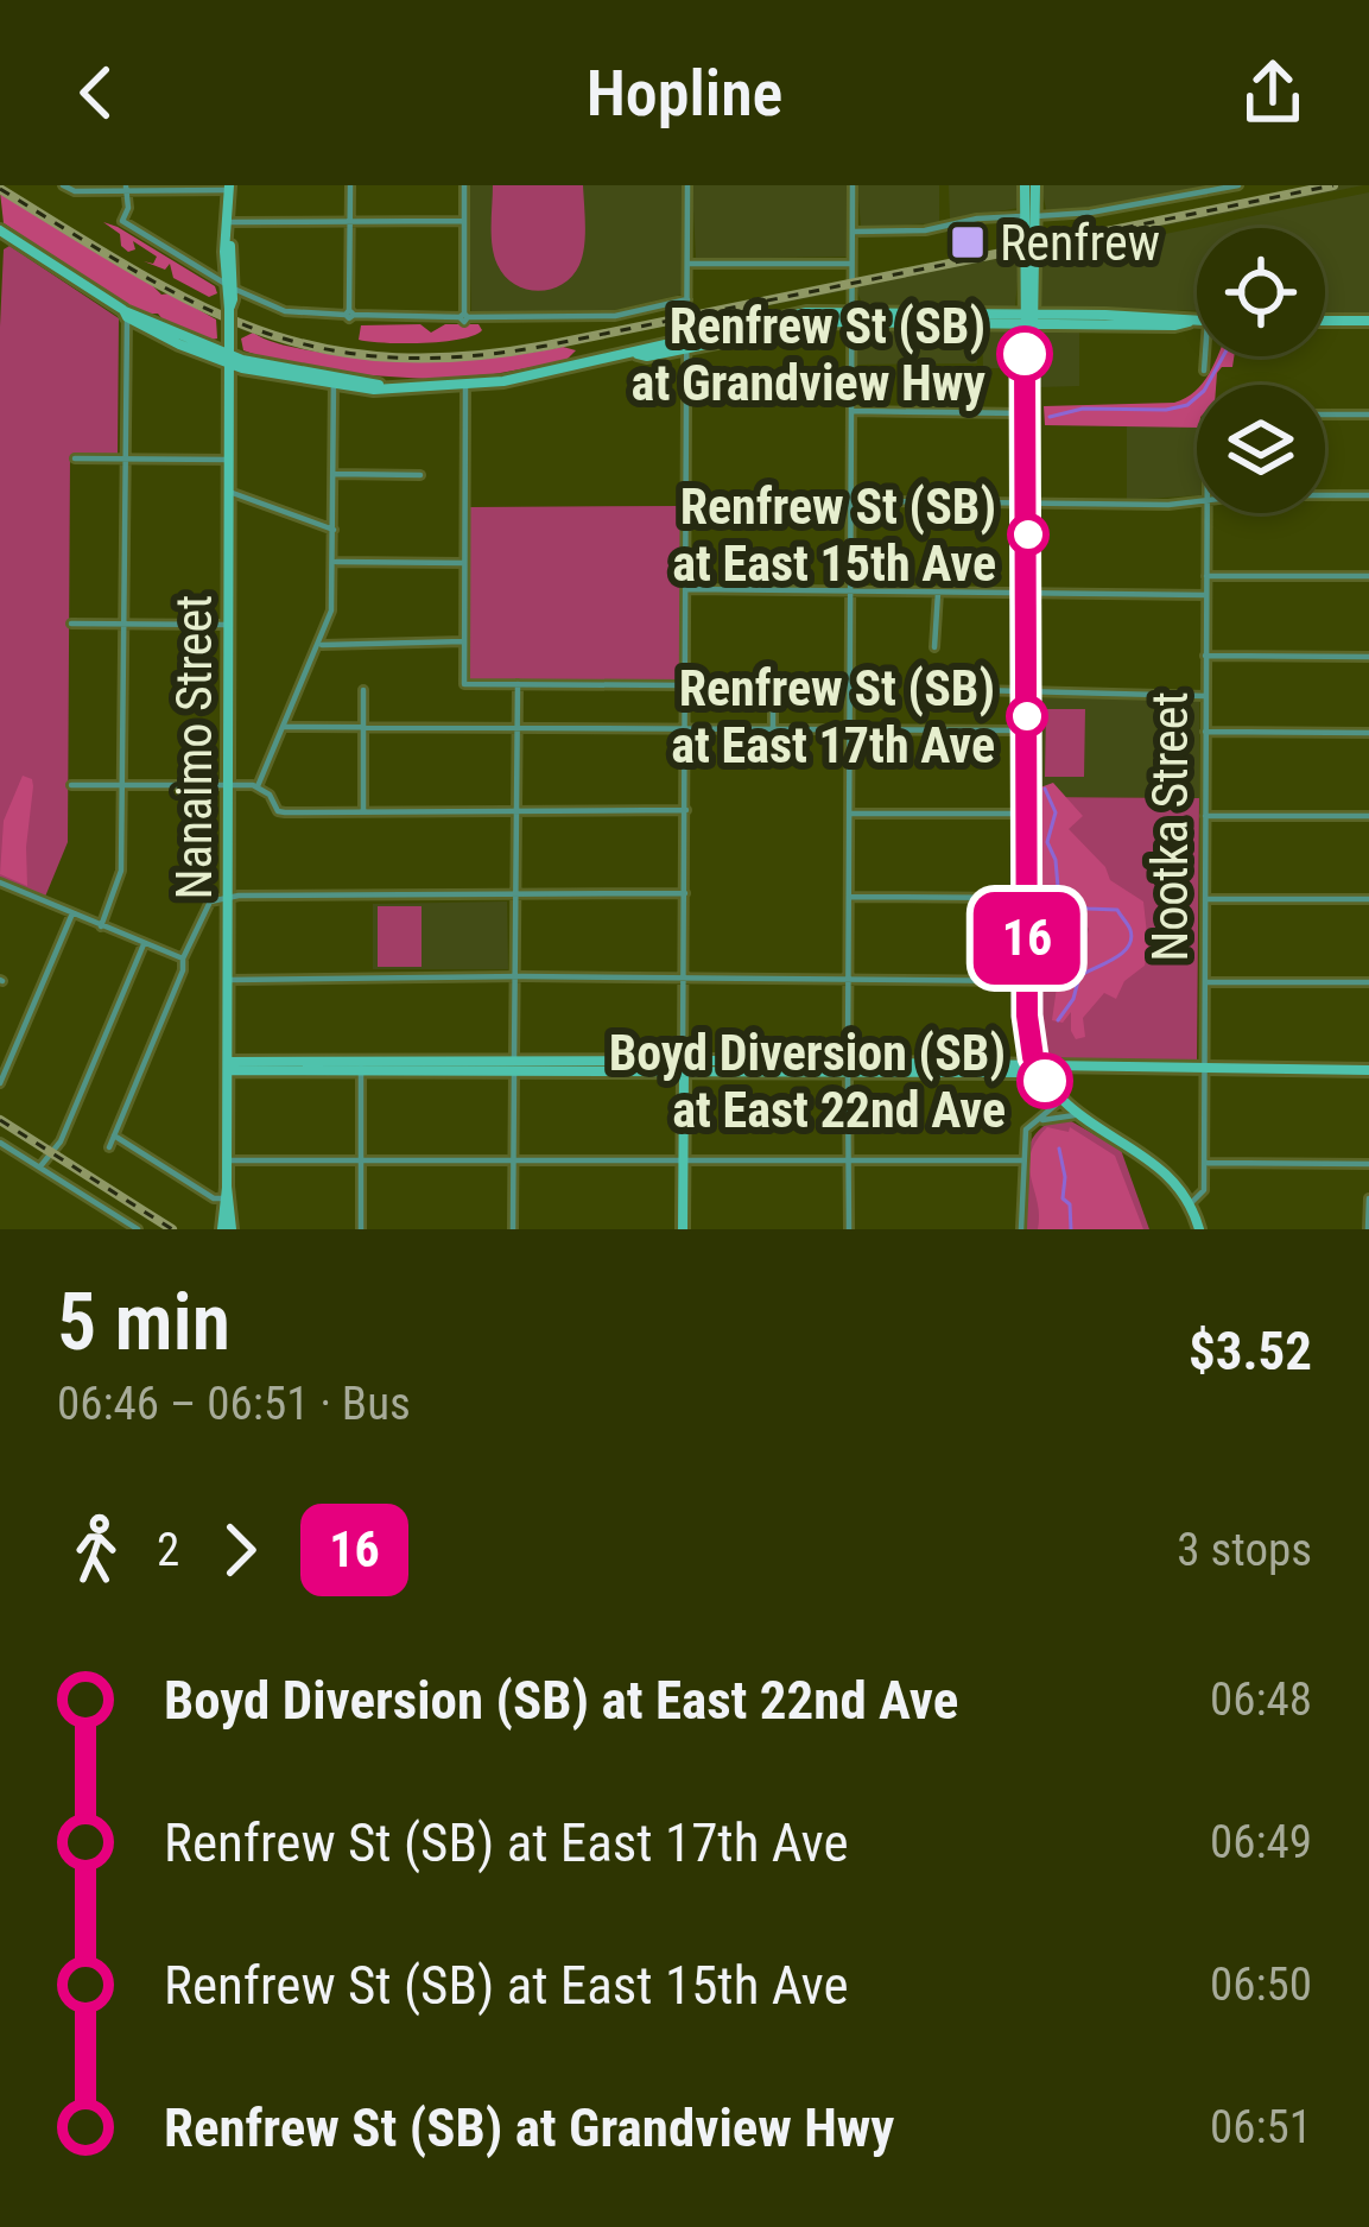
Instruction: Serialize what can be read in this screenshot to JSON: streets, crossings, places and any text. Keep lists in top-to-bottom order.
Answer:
{
  "streets": {
    "street": ["Nanaimo Street", "Nootka Street"]
  },
  "places": {
    "transit": ["Renfrew"],
    "other": [
      "Renfrew St (SB) at Grandview Hwy",
      "Renfrew St (SB) at East 15th Ave",
      "Renfrew St (SB) at East 17th Ave",
      "Boyd Diversion (SB) at East 22nd Ave"
    ]
  },
  "lines": ["bus line 16"],
  "page": {
    "header": "Hopline",
    "on_map": "16",
    "heading": ["5 min", "06:46 – 06:51 · Bus", "$3.52"],
    "legs": ["2", "16", "3 stops"],
    "list": [
      {
        "name": "Boyd Diversion (SB) at East 22nd Ave",
        "value": "06:48"
      },
      {
        "name": "Renfrew St (SB) at East 17th Ave",
        "value": "06:49"
      },
      {
        "name": "Renfrew St (SB) at East 15th Ave",
        "value": "06:50"
      },
      {
        "name": "Renfrew St (SB) at Grandview Hwy",
        "value": "06:51"
      }
    ]
  }
}
